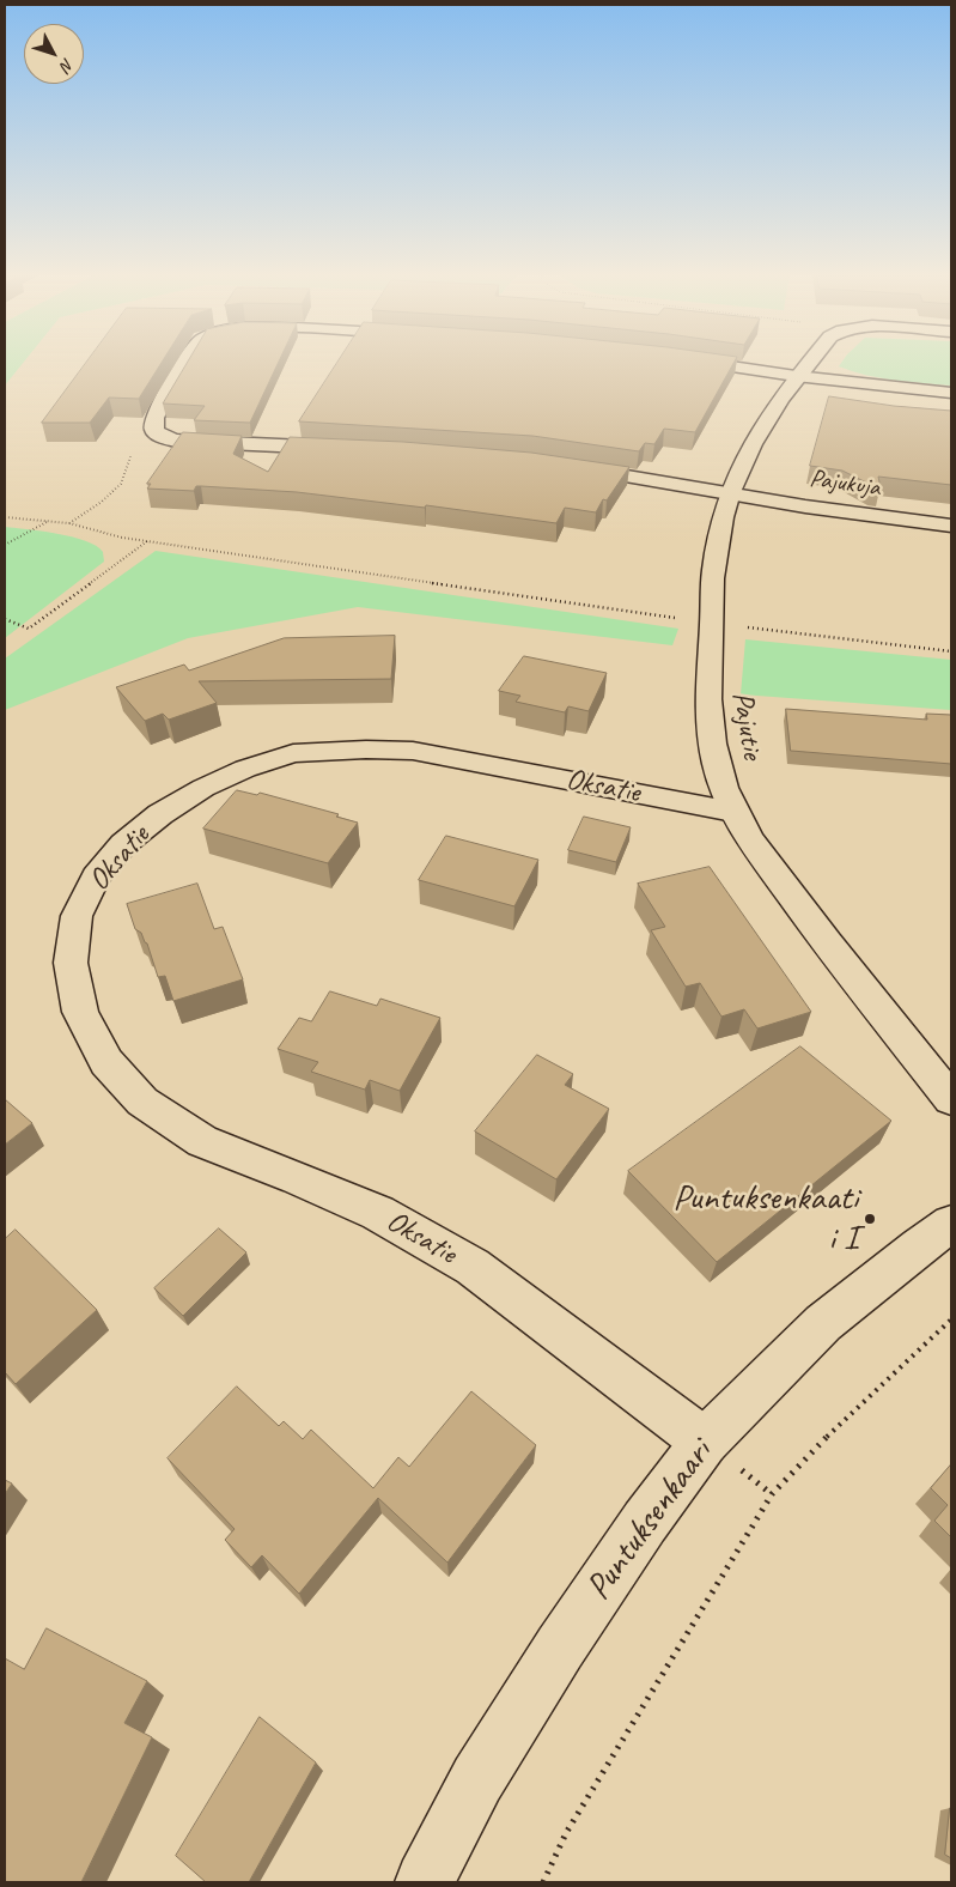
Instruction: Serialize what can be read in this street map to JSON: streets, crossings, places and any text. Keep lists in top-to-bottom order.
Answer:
{
  "streets": {
    "street": [
      "Pajukuja",
      "Pajutie",
      "Oksatie",
      "Puntuksenkaari"
    ]
  },
  "crossings": [
    ["Pajukuja", "Pajutie"],
    ["Pajutie", "Oksatie"],
    ["Oksatie", "Puntuksenkaari"]
  ],
  "places": ["Puntuksenkaati i I"],
  "north": "bottom right"
}
